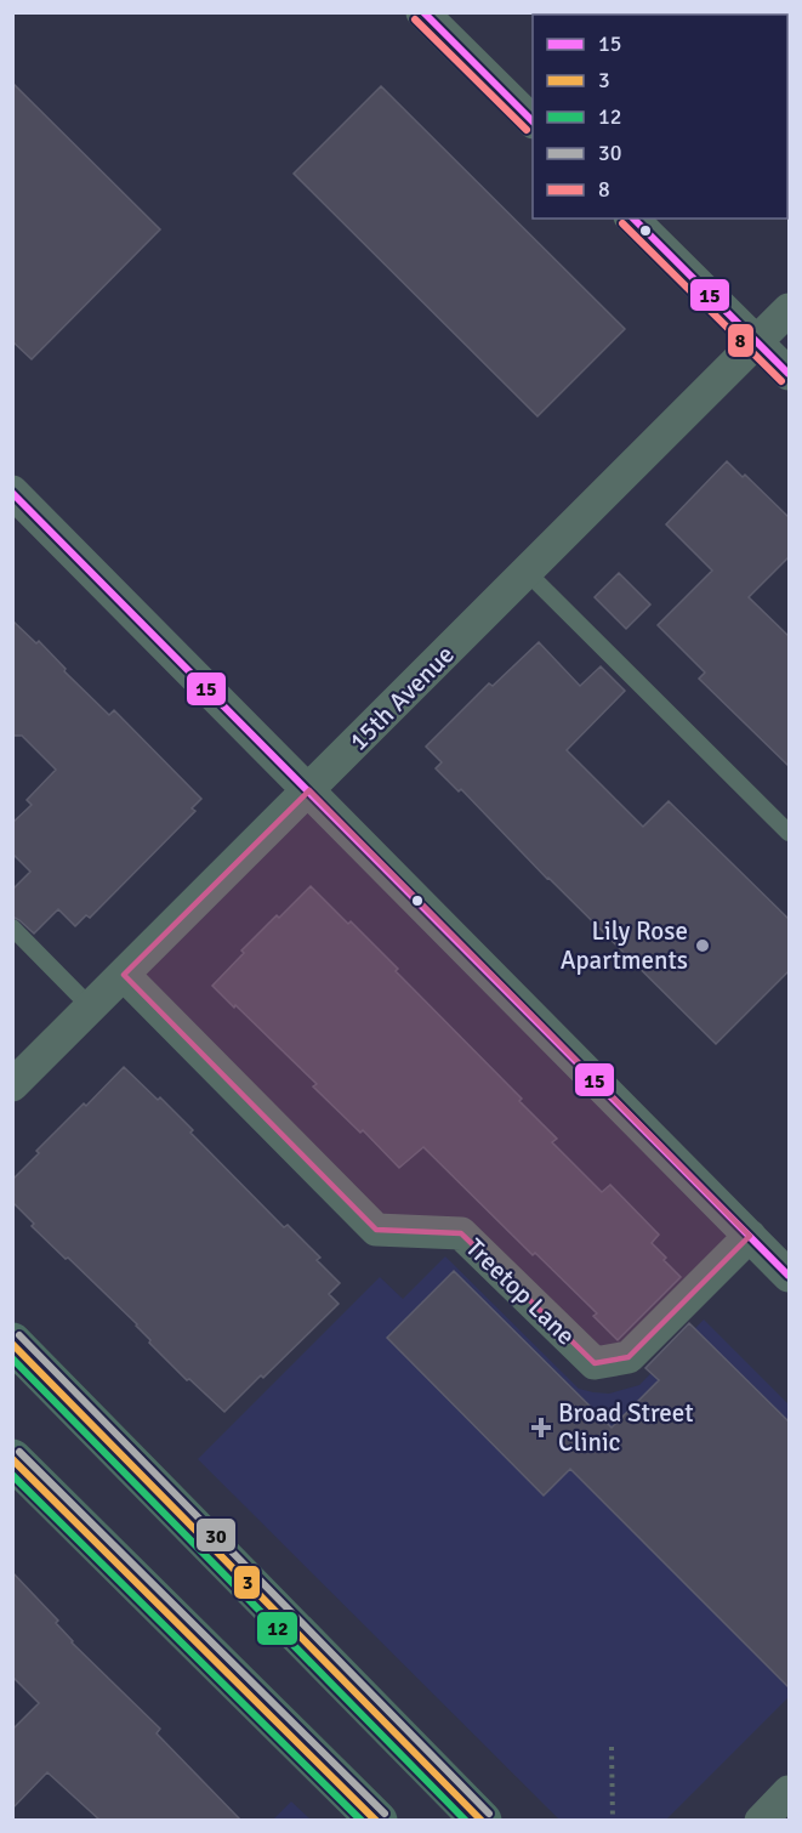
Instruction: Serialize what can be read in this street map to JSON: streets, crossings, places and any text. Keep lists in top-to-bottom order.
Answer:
{
  "streets": {
    "street": ["15th Avenue", "Treetop Lane"]
  },
  "crossings": [
    ["15th Avenue", "Treetop Lane"]
  ],
  "places": {
    "other": ["Lily Rose Apartments"],
    "health": ["Broad Street Clinic"]
  },
  "lines": [
    "transit line 15",
    "transit line 8",
    "transit line 30",
    "transit line 3",
    "transit line 12"
  ],
  "legend": [
    "15",
    "3",
    "12",
    "30",
    "8"
  ]
}
